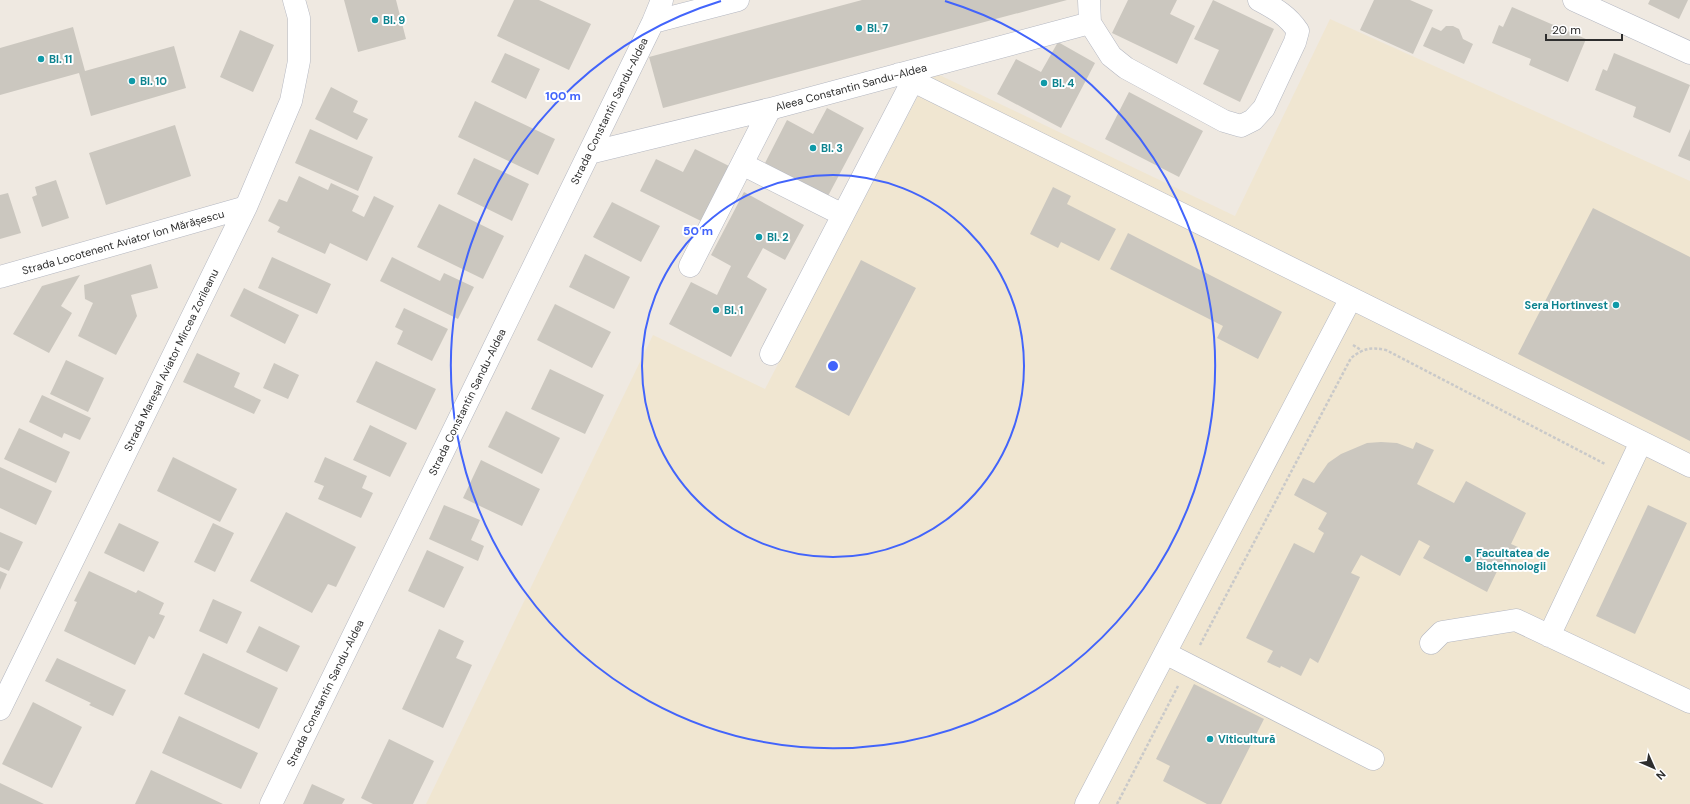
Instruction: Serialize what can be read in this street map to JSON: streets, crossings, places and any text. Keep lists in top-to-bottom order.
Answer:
{
  "streets": {
    "street": [
      "Aleea Constantin Sandu-Aldea",
      "Strada Constantin Sandu-Aldea",
      "Strada Locotenent Aviator Ion Mărășescu",
      "Strada Mareșal Aviator Mircea Zorileanu"
    ]
  },
  "crossings": [
    ["Aleea Constantin Sandu-Aldea", "Strada Constantin Sandu-Aldea"],
    ["Strada Locotenent Aviator Ion Mărășescu", "Strada Mareșal Aviator Mircea Zorileanu"]
  ],
  "places": [
    "Bl. 9",
    "Bl. 7",
    "Bl. 11",
    "Bl. 10",
    "Bl. 4",
    "Bl. 3",
    "Bl. 2",
    "Sera Hortinvest",
    "Bl. 1",
    "Facultatea de Biotehnologii",
    "Viticultură"
  ],
  "scale_bar": "20 m",
  "north": "bottom right",
  "rings": ["100 m", "50 m"]
}
